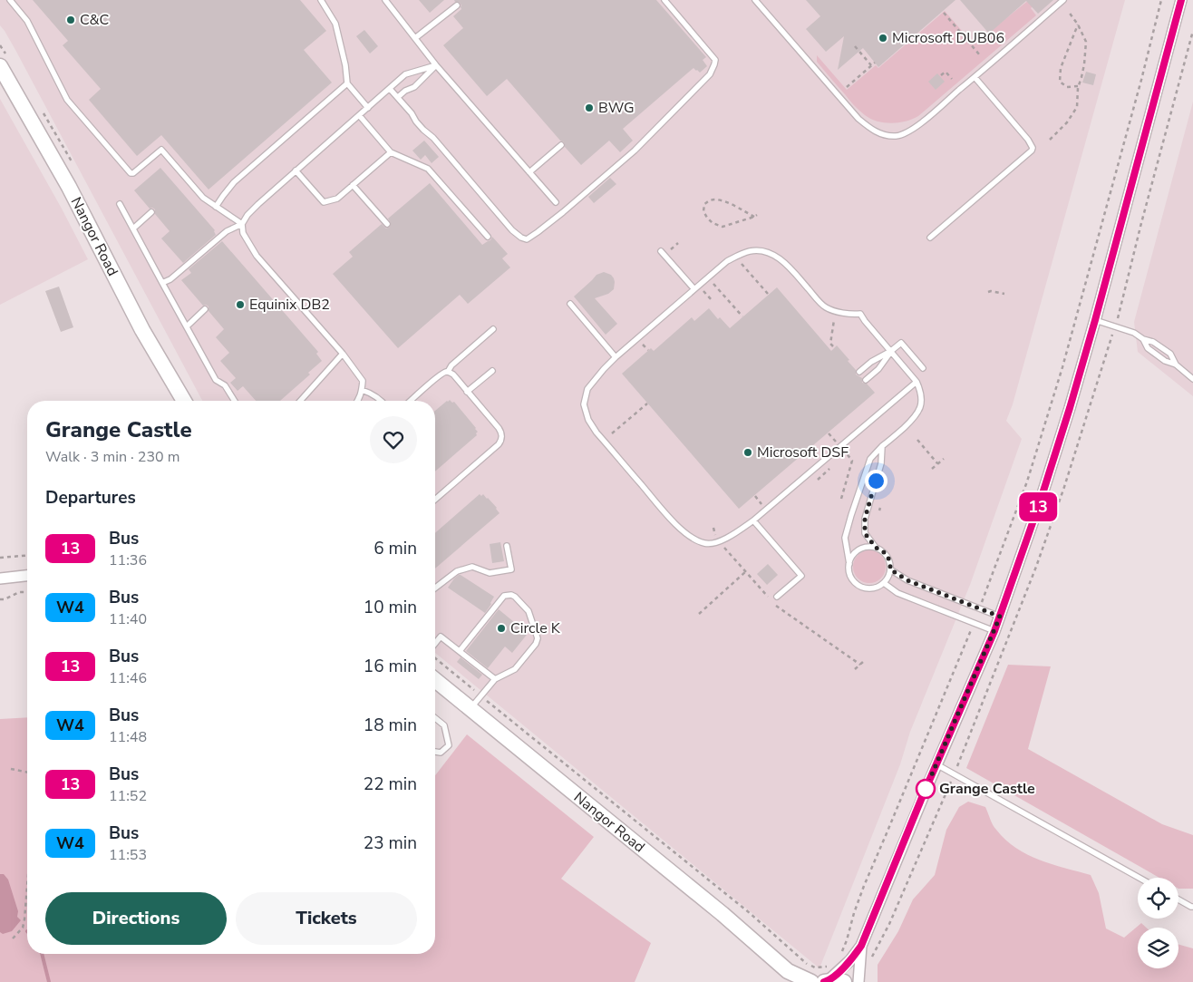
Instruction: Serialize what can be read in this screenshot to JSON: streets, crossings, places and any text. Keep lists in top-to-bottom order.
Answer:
{
  "streets": {
    "main road": ["Nangor Road"]
  },
  "places": [
    "C&C",
    "Microsoft DUB06",
    "BWG",
    "Equinix DB2",
    "Microsoft DSF",
    "Circle K",
    "Grange Castle"
  ],
  "lines": ["bus line 13"],
  "page": {
    "on_map": "13",
    "heading": [
      ["Grange Castle", "Walk · 3 min · 230 m"],
      "Departures"
    ],
    "list": [
      {
        "mark": "13",
        "name": "Bus",
        "note": "11:36",
        "value": "6 min"
      },
      {
        "mark": "W4",
        "name": "Bus",
        "note": "11:40",
        "value": "10 min"
      },
      {
        "mark": "13",
        "name": "Bus",
        "note": "11:46",
        "value": "16 min"
      },
      {
        "mark": "W4",
        "name": "Bus",
        "note": "11:48",
        "value": "18 min"
      },
      {
        "mark": "13",
        "name": "Bus",
        "note": "11:52",
        "value": "22 min"
      },
      {
        "mark": "W4",
        "name": "Bus",
        "note": "11:53",
        "value": "23 min"
      }
    ],
    "buttons": ["Directions", "Tickets"]
  }
}
